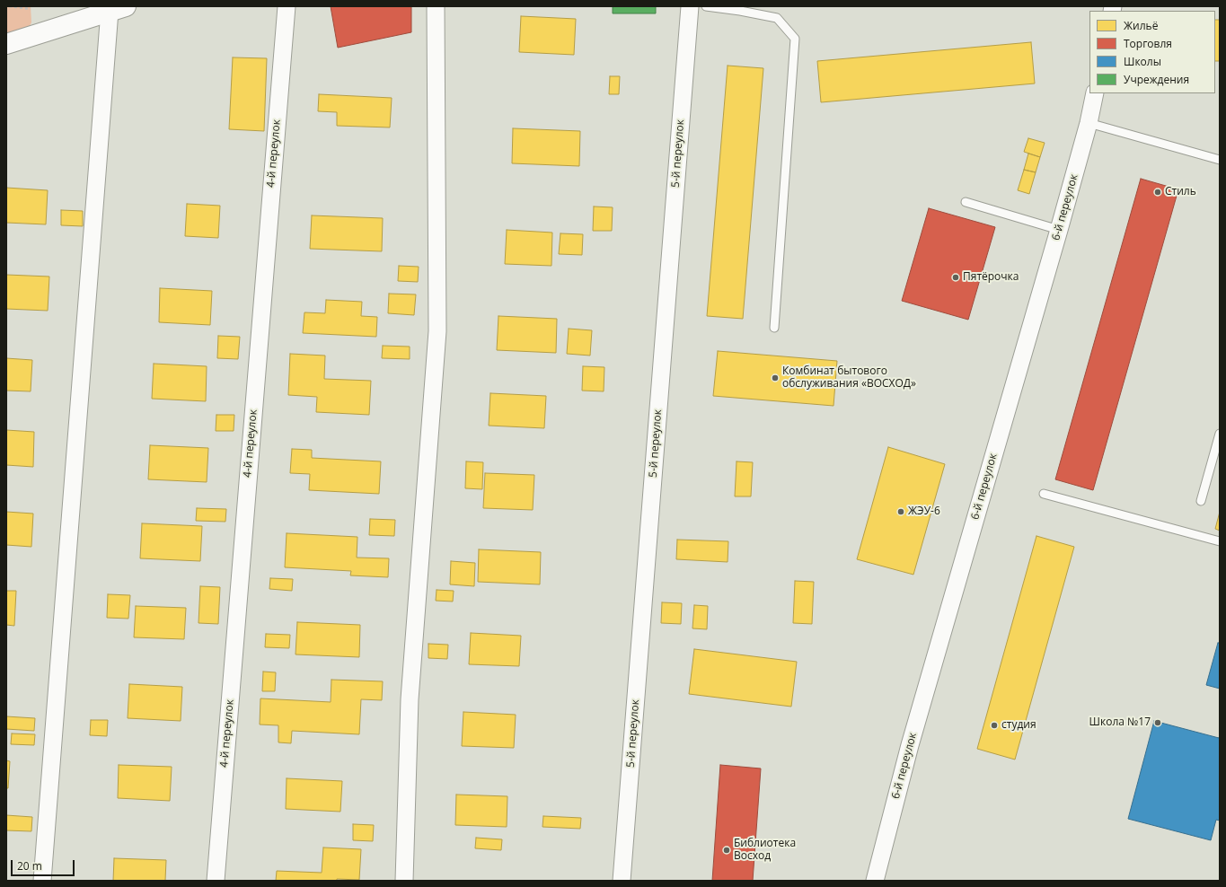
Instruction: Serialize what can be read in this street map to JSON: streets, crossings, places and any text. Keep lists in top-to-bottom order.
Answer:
{
  "streets": {
    "street": ["4-й переулок", "5-й переулок", "6-й переулок"]
  },
  "places": [
    "Стиль",
    "Пятёрочка",
    "Комбинат бытового обслуживания «ВОСХОД»",
    "ЖЭУ-6",
    "Школа №17",
    "студия",
    "Библиотека Восход"
  ],
  "legend": [
    "Жильё",
    "Торговля",
    "Школы",
    "Учреждения"
  ],
  "scale_bar": "20 m"
}
